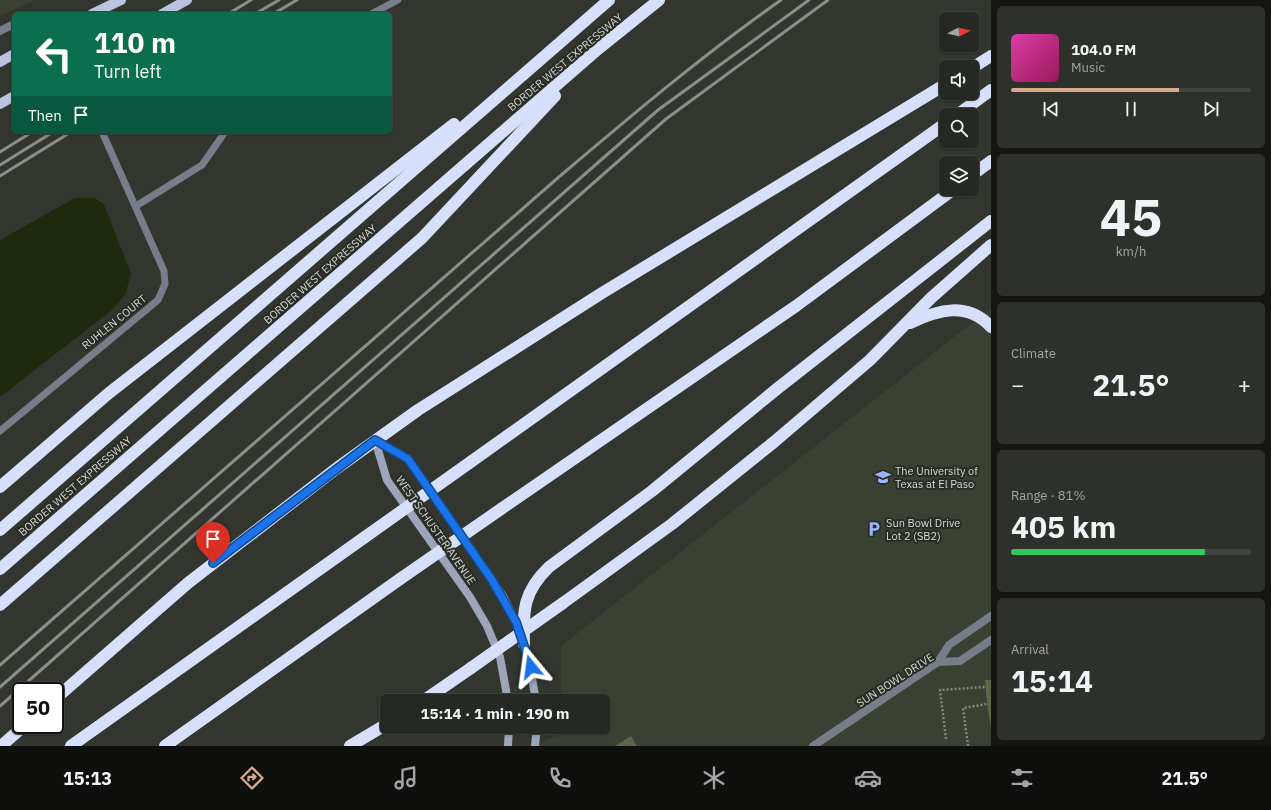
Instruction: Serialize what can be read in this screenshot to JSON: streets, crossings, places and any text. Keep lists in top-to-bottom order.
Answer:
{
  "streets": {
    "highway": ["BORDER WEST EXPRESSWAY"],
    "main road": ["WEST SCHUSTER AVENUE"],
    "street": ["SUN BOWL DRIVE"],
    "lane": ["RUHLEN COURT"]
  },
  "places": {
    "school or university": ["The University of Texas at El Paso"],
    "parking": ["Sun Bowl Drive Lot 2 (SB2)"]
  },
  "north": "right",
  "page": {
    "turn": ["110 m", "Turn left"],
    "song": ["104.0 FM", "Music"],
    "then": "Then",
    "tile": [
      ["45", "km/h"],
      "Climate",
      ["Range · 81%", "405 km"],
      ["Arrival", "15:14"]
    ],
    "heat": ["−", "21.5°", "+"],
    "limit": "50",
    "trip": "15:14 · 1 min · 190 m",
    "tabs": ["15:13", "21.5°"]
  }
}
